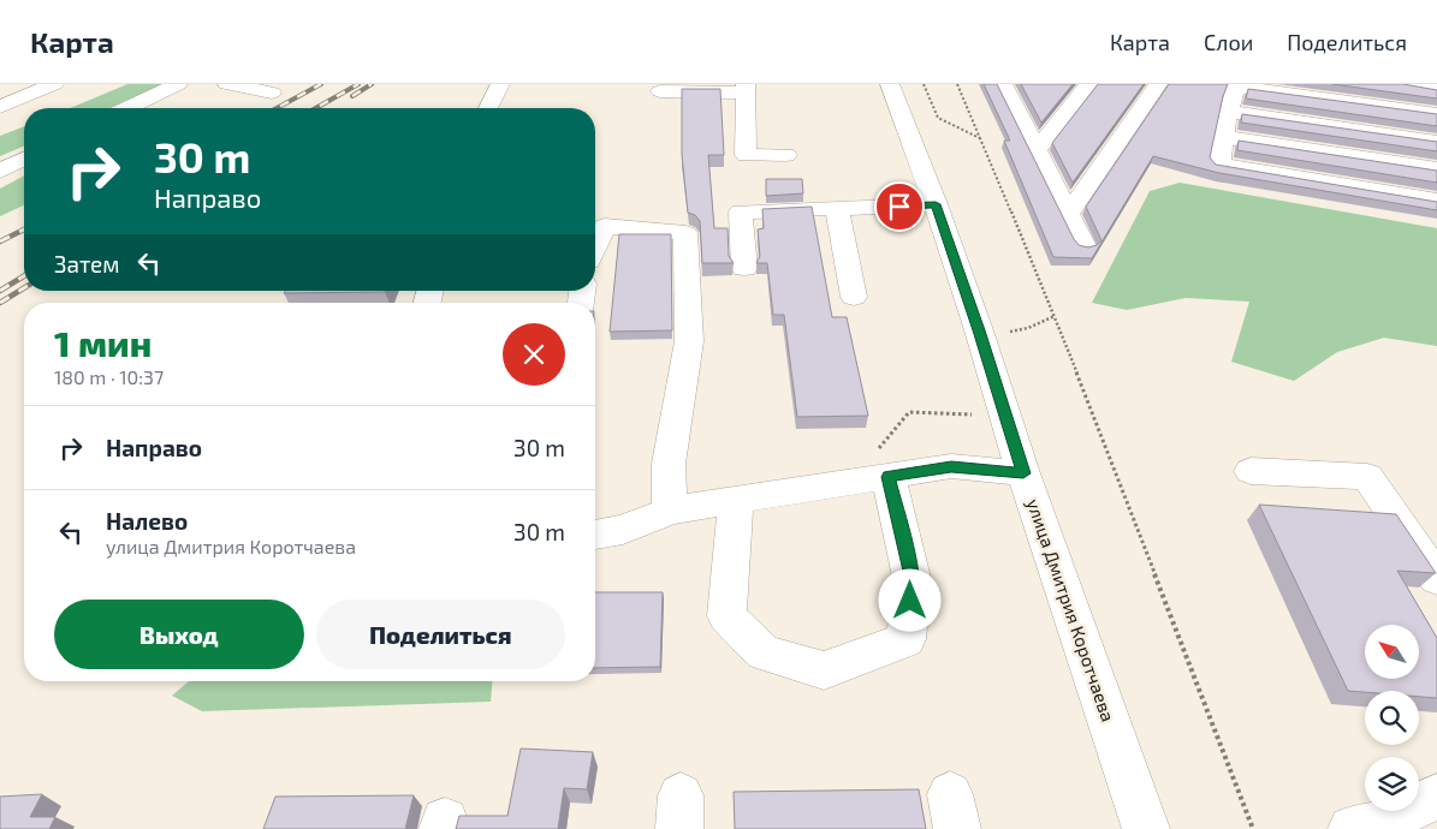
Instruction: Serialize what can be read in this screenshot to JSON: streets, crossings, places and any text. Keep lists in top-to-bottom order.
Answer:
{
  "streets": {
    "street": ["улица Дмитрия Коротчаева"]
  },
  "north": "top left",
  "page": {
    "header": "Карта",
    "nav": ["Карта", "Слои", "Поделиться"],
    "turn": ["30 m", "Направо"],
    "then": "Затем",
    "heading": ["1 мин", "180 m · 10:37"],
    "list": [
      {
        "name": "Направо",
        "value": "30 m"
      },
      {
        "name": "Налево",
        "note": "улица Дмитрия Коротчаева",
        "value": "30 m"
      }
    ],
    "buttons": ["Выход", "Поделиться"]
  }
}
